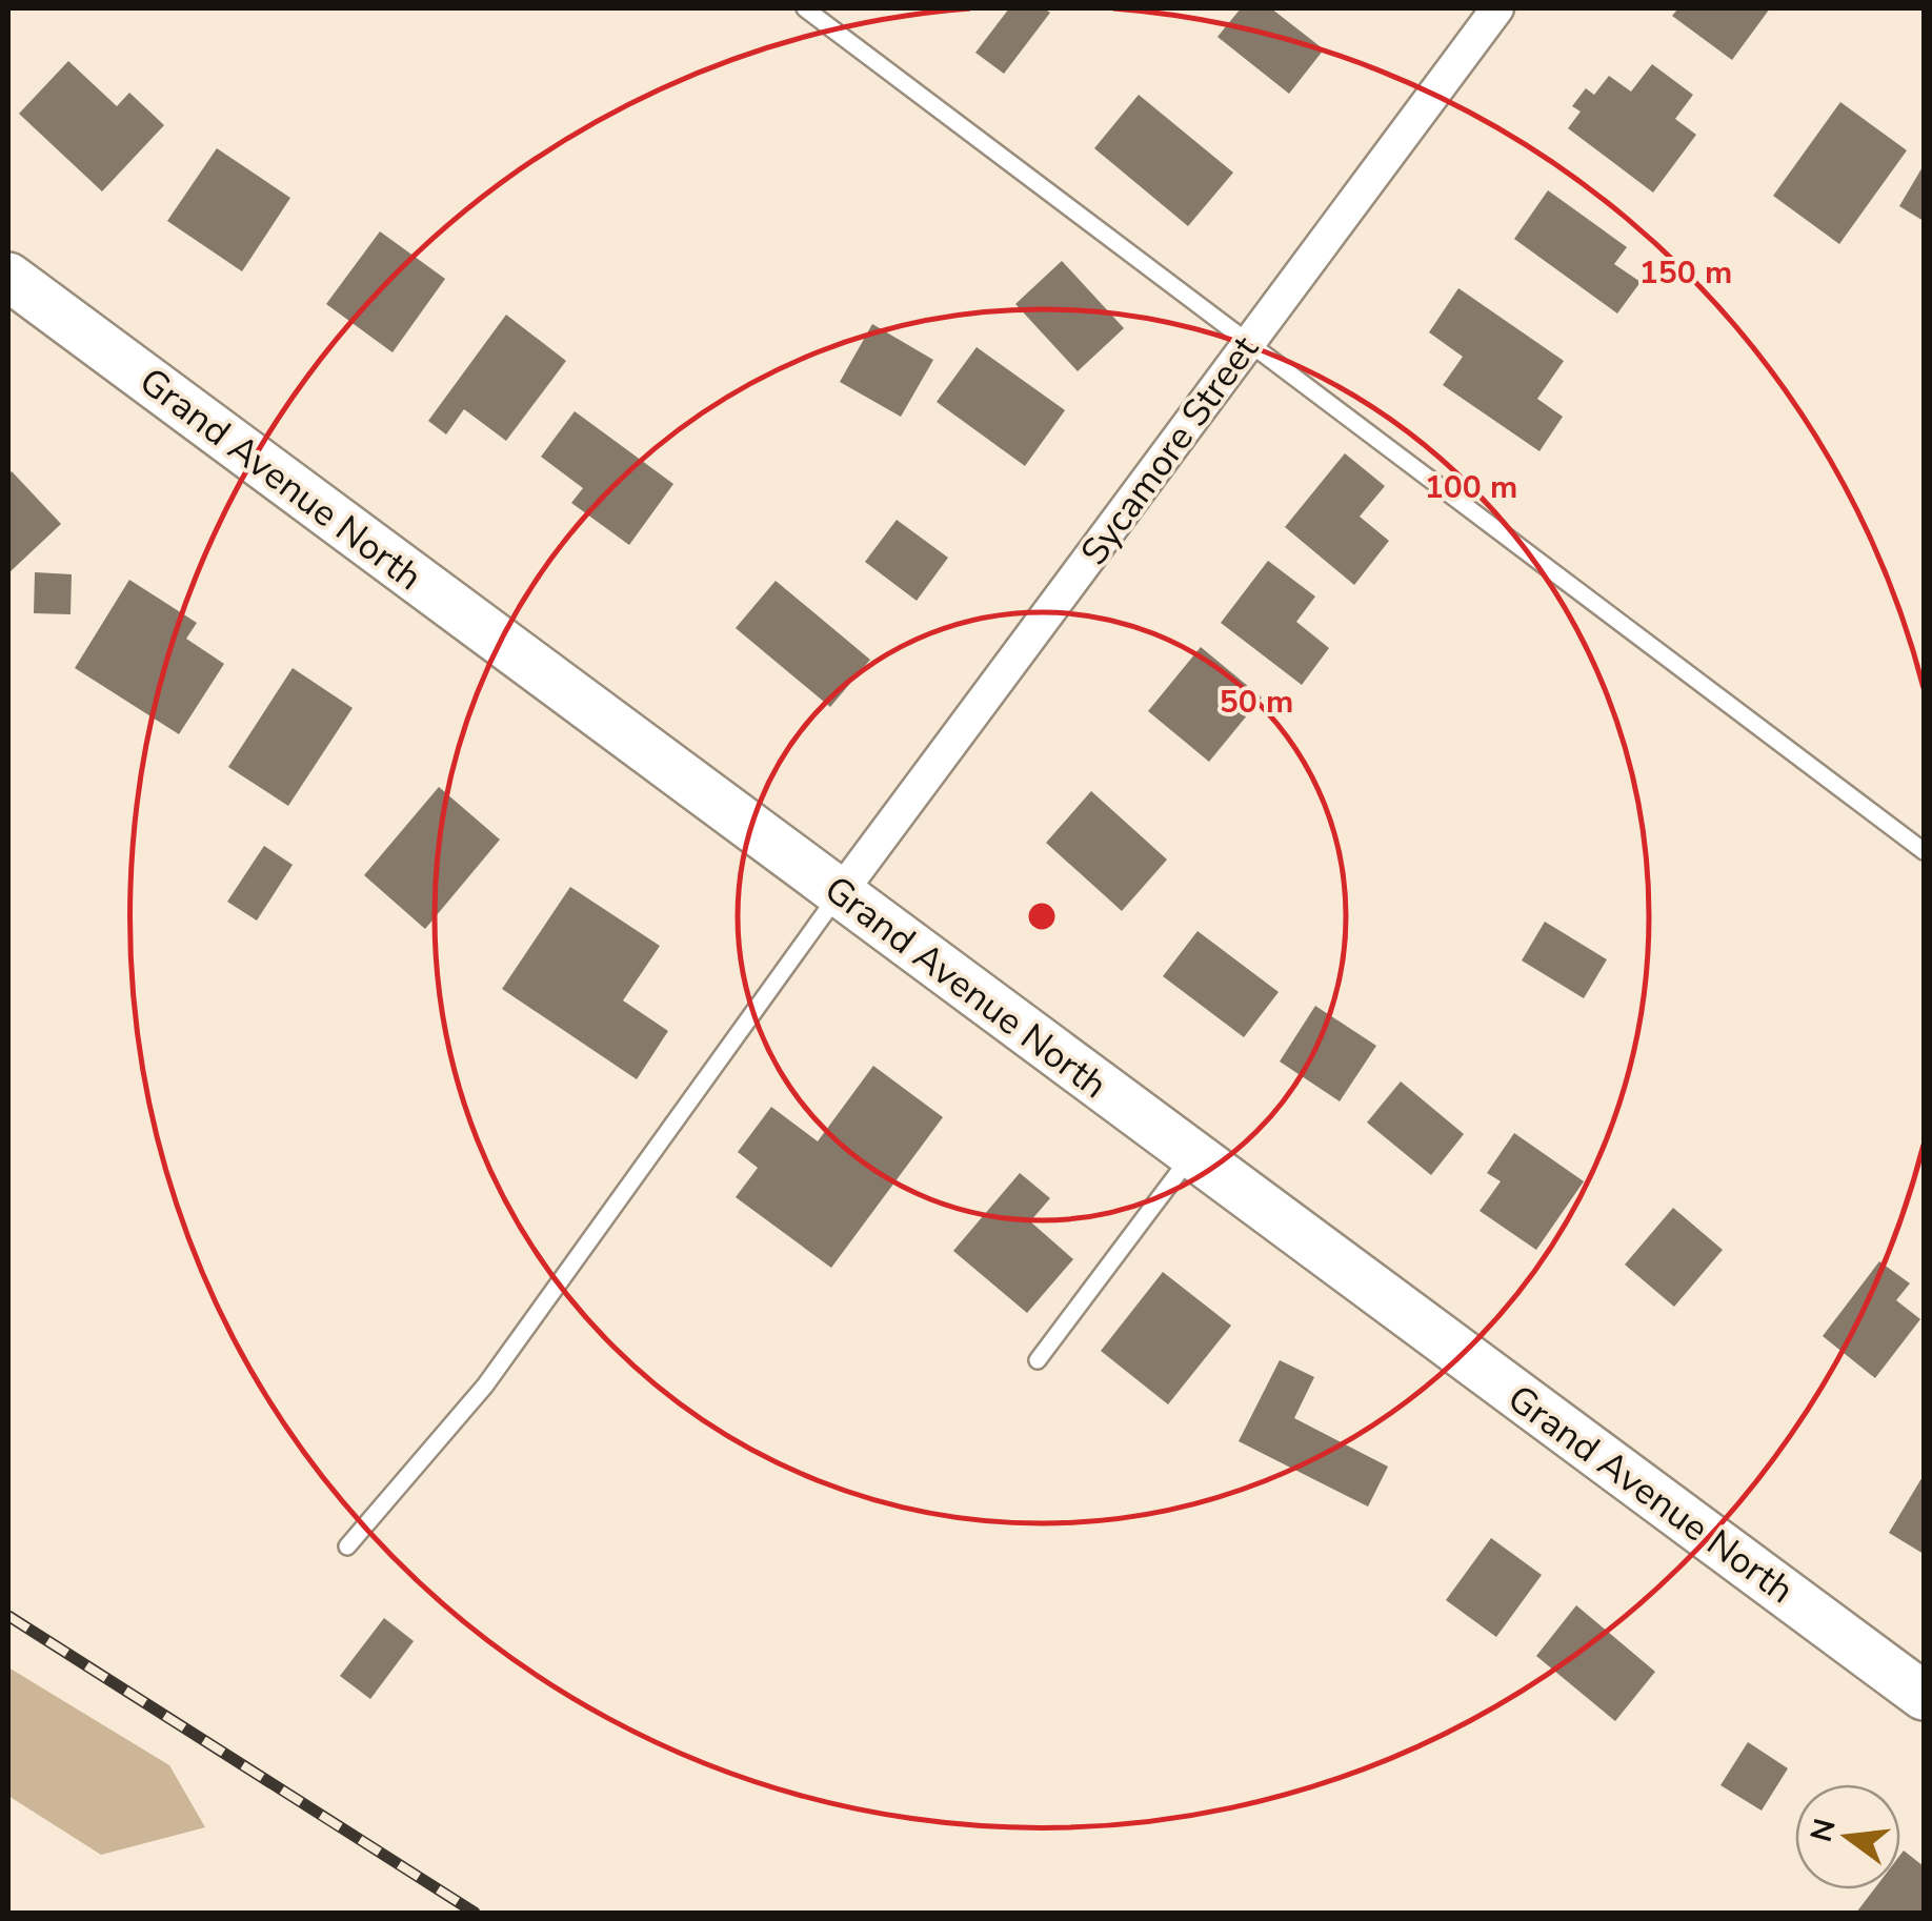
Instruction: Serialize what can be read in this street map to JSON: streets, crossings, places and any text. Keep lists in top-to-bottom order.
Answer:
{
  "streets": {
    "main road": ["Grand Avenue North"],
    "street": ["Sycamore Street"]
  },
  "crossings": [
    ["Sycamore Street", "Grand Avenue North"]
  ],
  "north": "left",
  "rings": ["150 m", "100 m", "50 m"]
}
